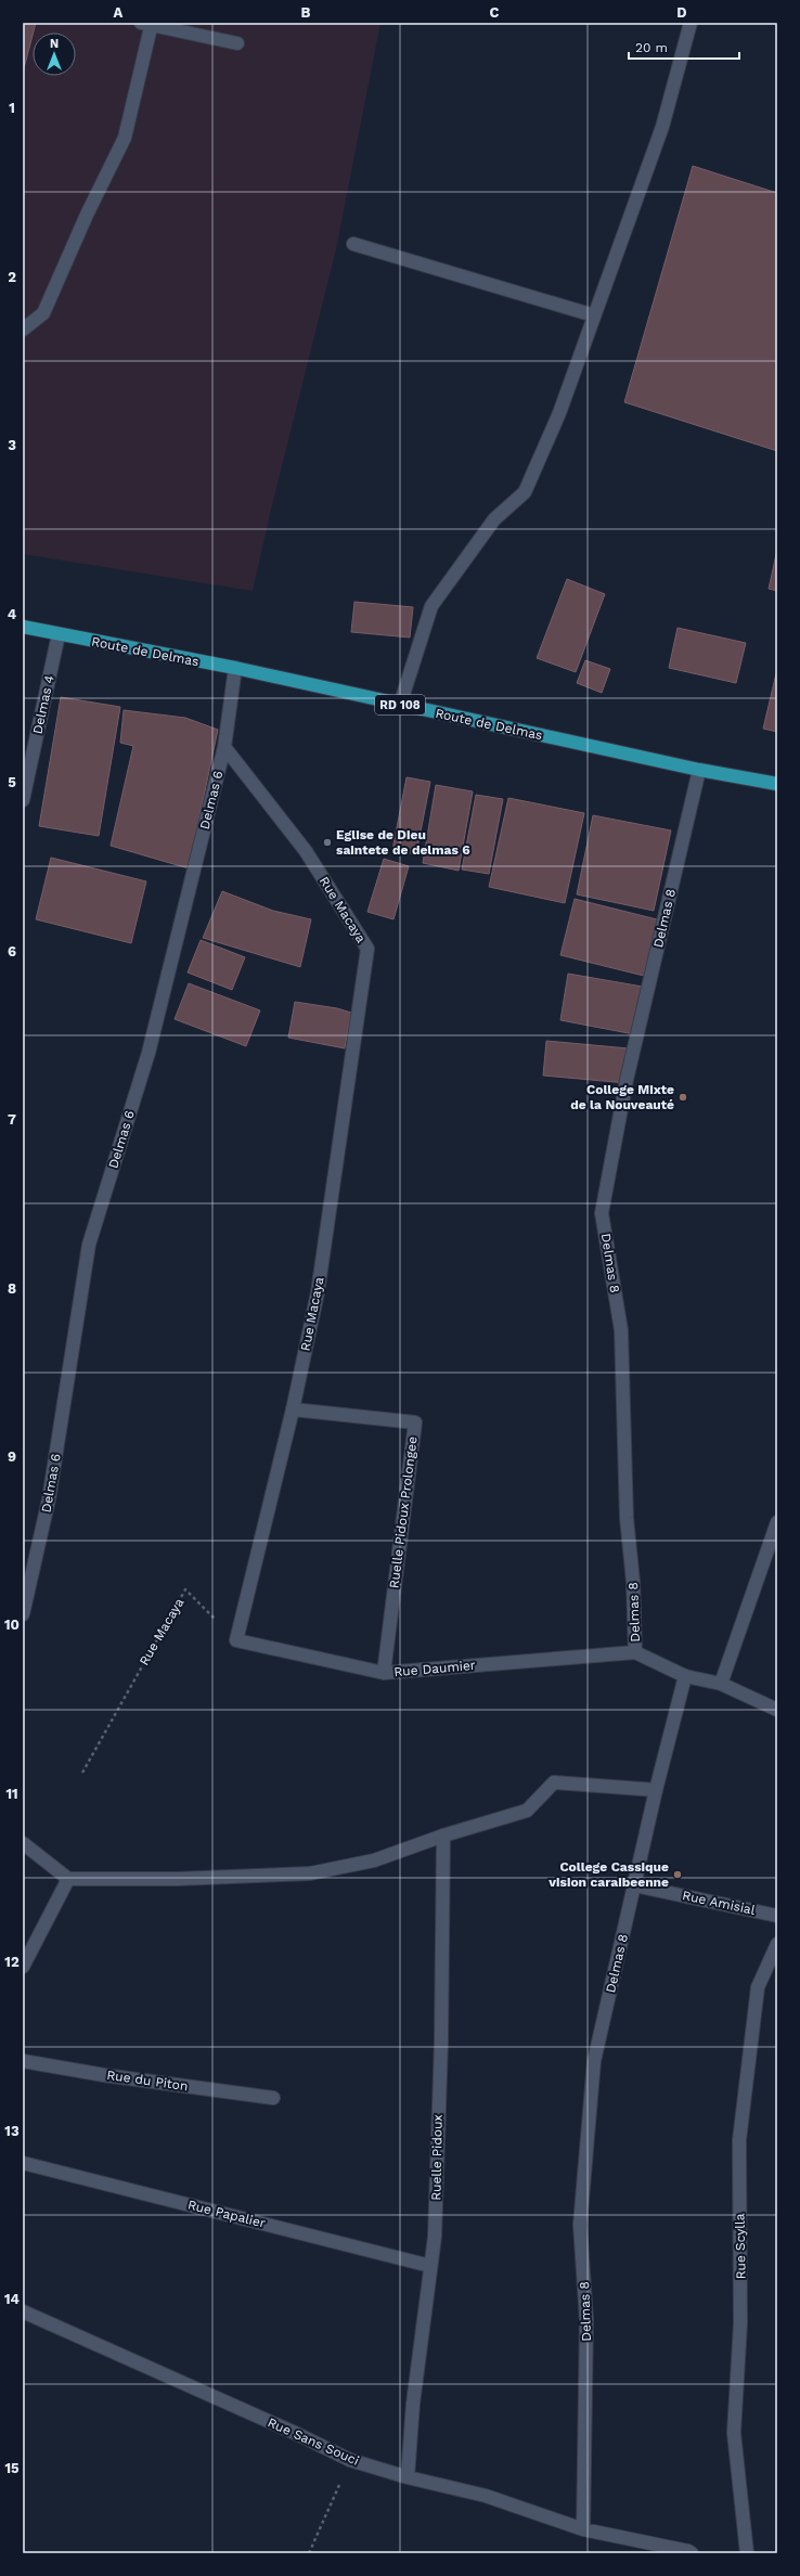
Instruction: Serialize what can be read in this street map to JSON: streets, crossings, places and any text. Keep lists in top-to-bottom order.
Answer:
{
  "streets": {
    "main road": ["Route de Delmas", "RD 108"],
    "street": [
      "Delmas 4",
      "Delmas 6",
      "Rue Macaya",
      "Delmas 8",
      "Ruelle Pidoux Prolongee",
      "Rue Daumier",
      "Rue Amisial",
      "Rue du Piton",
      "Ruelle Pidoux",
      "Rue Papalier",
      "Rue Scylla",
      "Rue Sans Souci"
    ]
  },
  "crossings": [
    ["Route de Delmas", "Delmas 4"],
    ["Route de Delmas", "Delmas 6"],
    ["Route de Delmas", "Delmas 8"],
    ["Delmas 6", "Rue Macaya"],
    ["Rue Macaya", "Ruelle Pidoux Prolongee"],
    ["Rue Macaya", "Rue Daumier"],
    ["Delmas 8", "Rue Daumier"],
    ["Delmas 8", "Rue Amisial"],
    ["Delmas 8", "Rue Sans Souci"],
    ["Ruelle Pidoux Prolongee", "Rue Daumier"],
    ["Ruelle Pidoux", "Rue Papalier"],
    ["Ruelle Pidoux", "Rue Sans Souci"]
  ],
  "places": ["Eglise de Dieu saintete de delmas 6", "College Mixte de la Nouveauté", "College Cassique vision caraibeenne"],
  "scale_bar": "20 m",
  "north": "top",
  "grid": {
    "columns": [
      "A",
      "B",
      "C",
      "D"
    ],
    "rows": [
      "1",
      "2",
      "3",
      "4",
      "5",
      "6",
      "7",
      "8",
      "9",
      "10",
      "11",
      "12",
      "13",
      "14",
      "15"
    ]
  }
}
